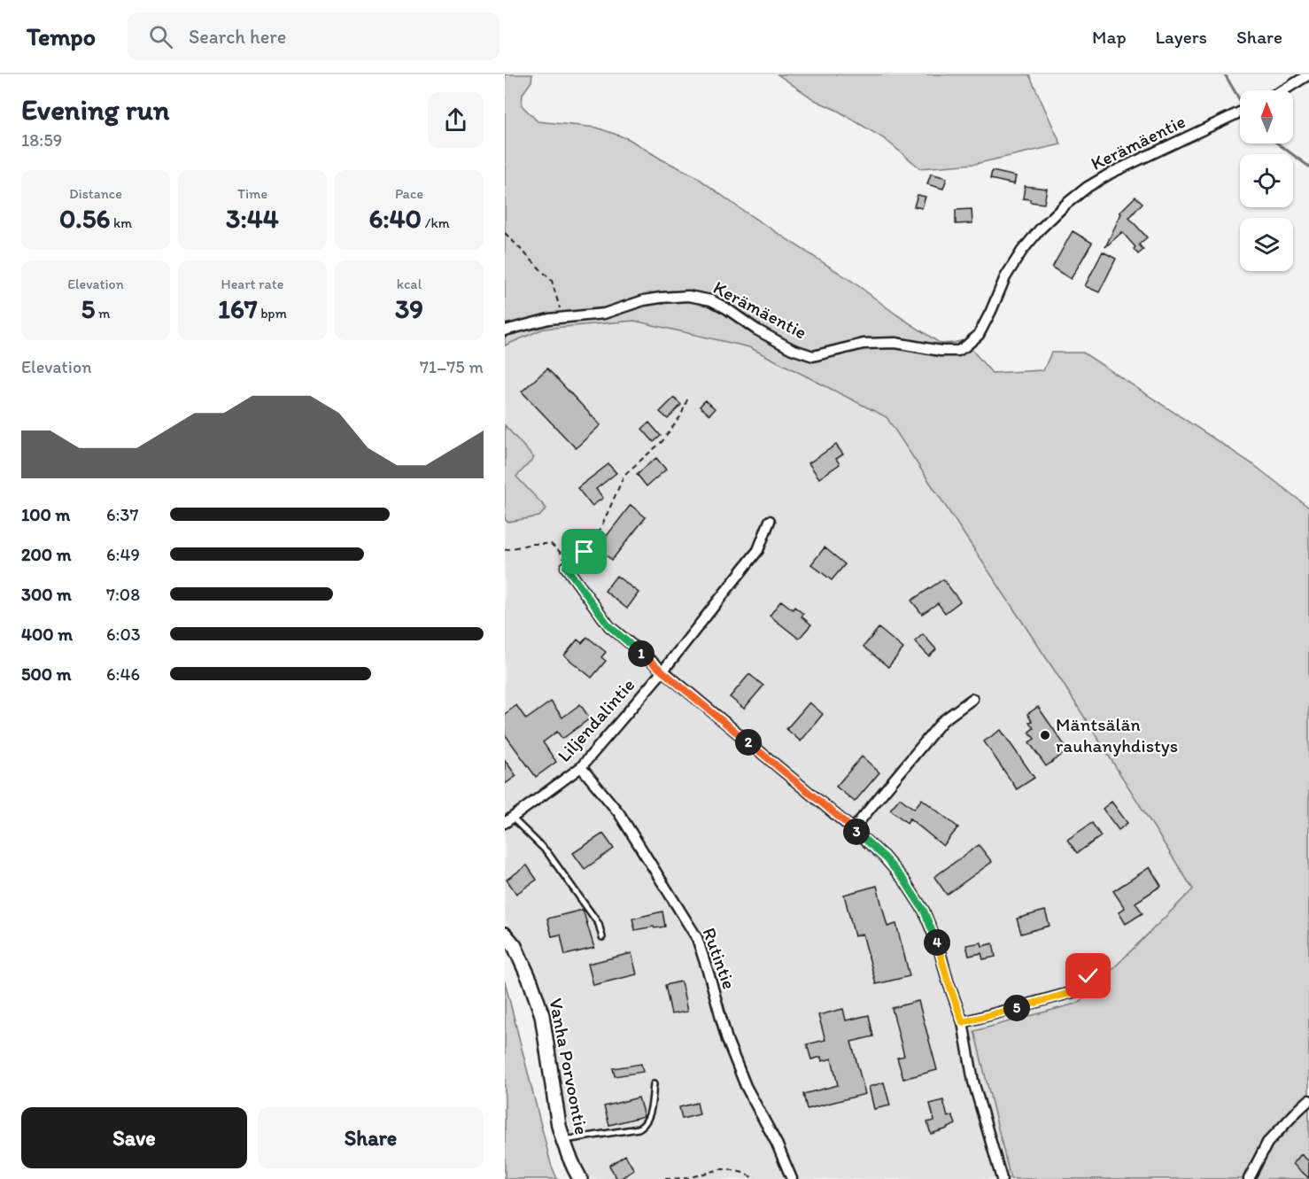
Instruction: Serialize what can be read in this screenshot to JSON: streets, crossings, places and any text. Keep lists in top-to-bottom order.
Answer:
{
  "streets": {
    "main road": ["Vanha Porvoontie"],
    "street": ["Kerämäentie", "Liljendalintie", "Rutintie"]
  },
  "crossings": [
    ["Liljendalintie", "Rutintie"]
  ],
  "places": ["Mäntsälän rauhanyhdistys"],
  "north": "top",
  "page": {
    "header": "Tempo",
    "search": "Search here",
    "nav": ["Map", "Layers", "Share"],
    "heading": ["Evening run", "18:59"],
    "stats": [
      ["Distance", "0.56 km"],
      ["Time", "3:44"],
      ["Pace", "6:40 /km"],
      ["Elevation", "5 m"],
      ["Heart rate", "167 bpm"],
      ["kcal", "39"]
    ],
    "chart": ["Elevation", "71–75 m"],
    "list": [
      {
        "name": "100 m",
        "note": "6:37"
      },
      {
        "name": "200 m",
        "note": "6:49"
      },
      {
        "name": "300 m",
        "note": "7:08"
      },
      {
        "name": "400 m",
        "note": "6:03"
      },
      {
        "name": "500 m",
        "note": "6:46"
      }
    ],
    "pins": [
      "1",
      "2",
      "3",
      "4",
      "5"
    ],
    "buttons": ["Save", "Share"]
  }
}
